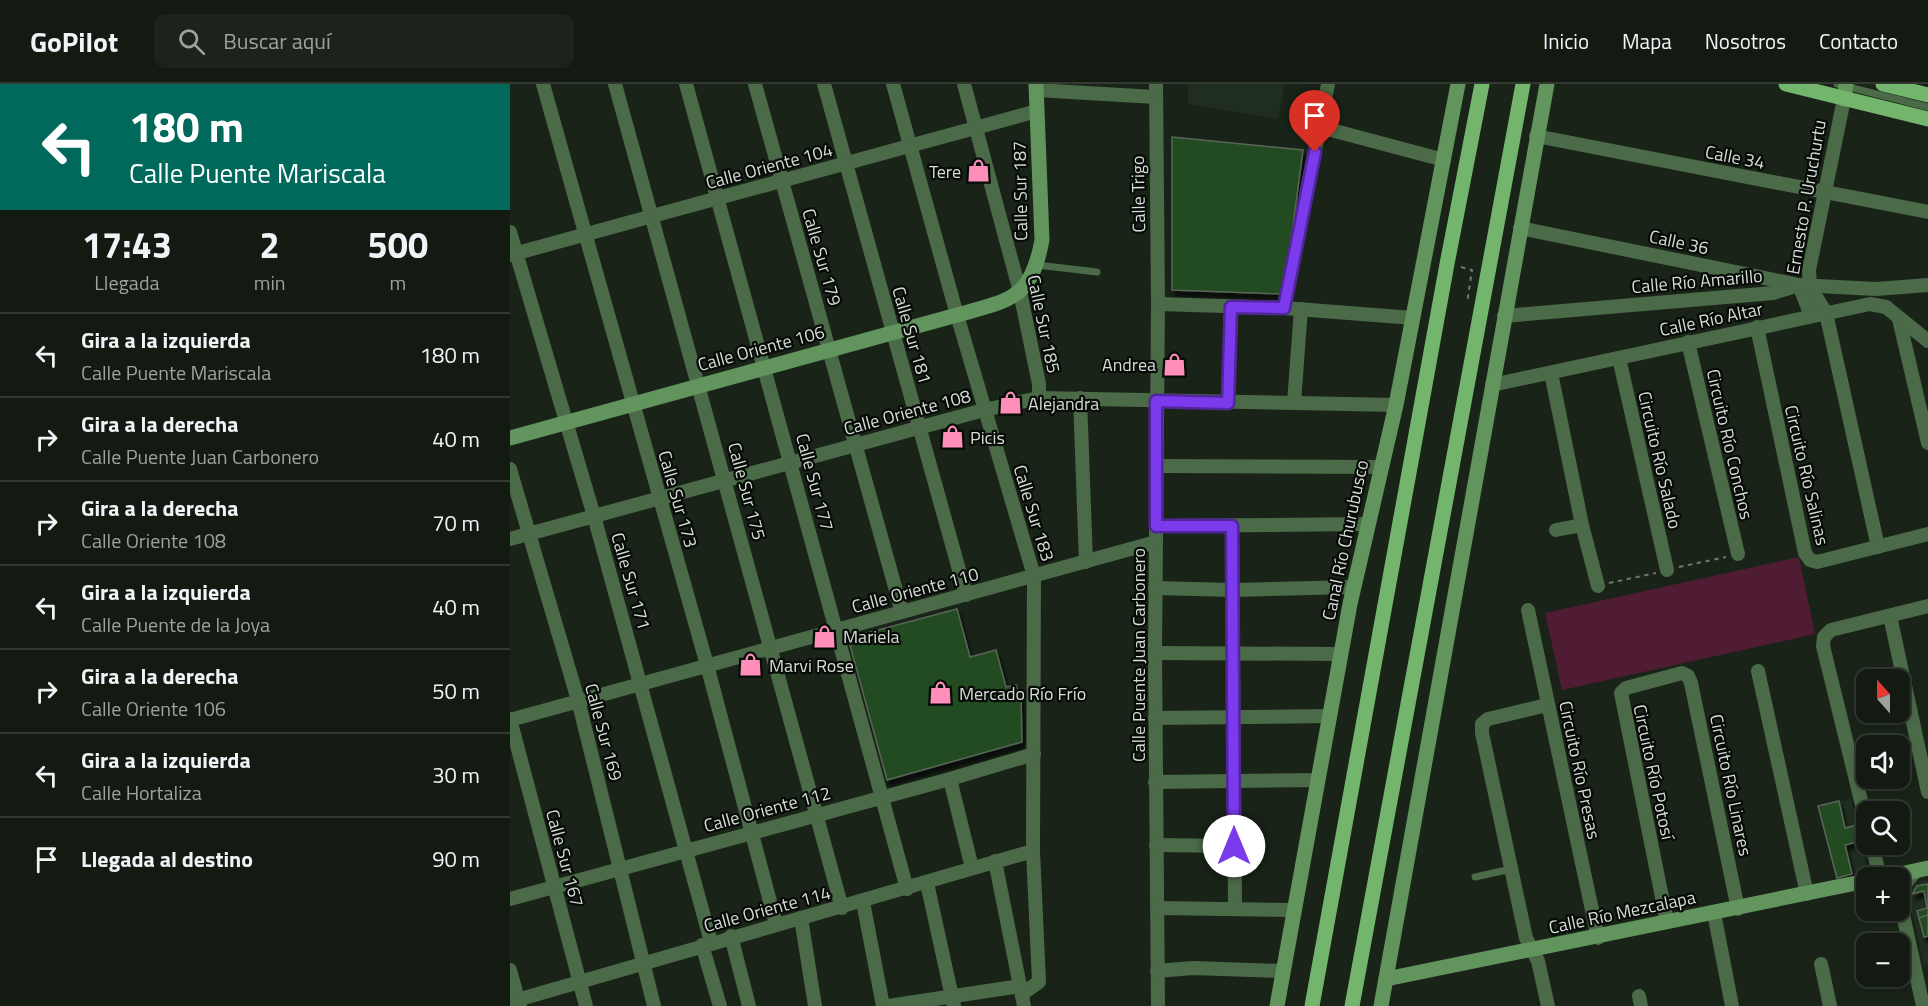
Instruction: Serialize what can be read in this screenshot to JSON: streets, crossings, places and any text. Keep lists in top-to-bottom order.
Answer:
{
  "streets": {
    "street": [
      "Calle 34",
      "Calle Oriente 104",
      "Calle Sur 187",
      "Calle Trigo",
      "Ernesto P. Uruchurtu",
      "Calle 36",
      "Calle Sur 179",
      "Calle Río Amarillo",
      "Calle Río Altar",
      "Calle Sur 185",
      "Calle Sur 181",
      "Calle Oriente 106",
      "Calle Oriente 108",
      "Circuito Río Conchos",
      "Circuito Río Salado",
      "Circuito Río Salinas",
      "Calle Sur 177",
      "Calle Sur 175",
      "Calle Sur 173",
      "Calle Sur 183",
      "Canal Río Churubusco",
      "Calle Sur 171",
      "Calle Oriente 110",
      "Calle Puente Juan Carbonero",
      "Calle Sur 169",
      "Circuito Río Presas",
      "Circuito Río Potosí",
      "Circuito Río Linares",
      "Calle Oriente 112",
      "Calle Sur 167",
      "Calle Oriente 114",
      "Calle Río Mezcalapa"
    ]
  },
  "crossings": [
    ["Calle 34", "Ernesto P. Uruchurtu"],
    ["Calle Oriente 104", "Calle Sur 187"],
    ["Calle Oriente 104", "Calle Sur 179"],
    ["Calle Oriente 104", "Calle Sur 185"],
    ["Calle Oriente 104", "Calle Sur 181"],
    ["Calle Oriente 104", "Calle Sur 177"],
    ["Calle Oriente 104", "Calle Sur 175"],
    ["Calle Oriente 104", "Calle Sur 173"],
    ["Calle Oriente 104", "Calle Sur 183"],
    ["Calle Oriente 104", "Calle Sur 171"],
    ["Calle Sur 187", "Calle Sur 185"],
    ["Calle Sur 187", "Calle Oriente 106"],
    ["Calle Trigo", "Calle Puente Juan Carbonero"],
    ["Ernesto P. Uruchurtu", "Calle 36"],
    ["Ernesto P. Uruchurtu", "Calle Río Amarillo"],
    ["Ernesto P. Uruchurtu", "Calle Río Altar"],
    ["Calle 36", "Calle Río Amarillo"],
    ["Calle Sur 179", "Calle Oriente 106"],
    ["Calle Sur 179", "Calle Oriente 108"],
    ["Calle Sur 179", "Calle Oriente 110"],
    ["Calle Río Altar", "Circuito Río Conchos"],
    ["Calle Río Altar", "Circuito Río Salado"],
    ["Calle Río Altar", "Circuito Río Salinas"],
    ["Calle Sur 185", "Calle Oriente 106"],
    ["Calle Sur 185", "Calle Oriente 108"],
    ["Calle Sur 181", "Calle Oriente 106"],
    ["Calle Sur 181", "Calle Oriente 108"],
    ["Calle Sur 181", "Calle Oriente 110"],
    ["Calle Oriente 106", "Calle Sur 177"],
    ["Calle Oriente 106", "Calle Sur 175"],
    ["Calle Oriente 106", "Calle Sur 173"],
    ["Calle Oriente 106", "Calle Sur 183"],
    ["Calle Oriente 106", "Calle Sur 171"],
    ["Calle Oriente 108", "Calle Sur 177"],
    ["Calle Oriente 108", "Calle Sur 175"],
    ["Calle Oriente 108", "Calle Sur 173"],
    ["Calle Oriente 108", "Calle Sur 183"],
    ["Calle Oriente 108", "Canal Río Churubusco"],
    ["Calle Oriente 108", "Calle Sur 171"],
    ["Calle Oriente 108", "Calle Puente Juan Carbonero"],
    ["Calle Oriente 108", "Calle Sur 169"],
    ["Calle Sur 177", "Calle Oriente 110"],
    ["Calle Sur 177", "Calle Oriente 112"],
    ["Calle Sur 177", "Calle Oriente 114"],
    ["Calle Sur 175", "Calle Oriente 110"],
    ["Calle Sur 175", "Calle Oriente 112"],
    ["Calle Sur 175", "Calle Oriente 114"],
    ["Calle Sur 173", "Calle Oriente 110"],
    ["Calle Sur 173", "Calle Oriente 112"],
    ["Calle Sur 173", "Calle Oriente 114"],
    ["Calle Sur 183", "Calle Oriente 110"],
    ["Calle Sur 183", "Calle Oriente 112"],
    ["Calle Sur 183", "Calle Oriente 114"],
    ["Calle Sur 171", "Calle Oriente 110"],
    ["Calle Sur 171", "Calle Oriente 112"],
    ["Calle Sur 171", "Calle Oriente 114"],
    ["Calle Oriente 110", "Calle Puente Juan Carbonero"],
    ["Calle Oriente 110", "Calle Sur 169"],
    ["Calle Oriente 110", "Calle Sur 167"],
    ["Calle Sur 169", "Calle Oriente 112"],
    ["Calle Sur 169", "Calle Oriente 114"],
    ["Circuito Río Presas", "Calle Río Mezcalapa"],
    ["Circuito Río Potosí", "Circuito Río Linares"],
    ["Circuito Río Potosí", "Calle Río Mezcalapa"],
    ["Circuito Río Linares", "Calle Río Mezcalapa"],
    ["Calle Oriente 112", "Calle Sur 167"],
    ["Calle Sur 167", "Calle Oriente 114"]
  ],
  "places": {
    "shop": [
      "Tere",
      "Andrea",
      "Alejandra",
      "Picis",
      "Mariela",
      "Marvi Rose",
      "Mercado Río Frío"
    ]
  },
  "north": "top",
  "page": {
    "header": "GoPilot",
    "search": "Buscar aquí",
    "nav": [
      "Inicio",
      "Mapa",
      "Nosotros",
      "Contacto"
    ],
    "turn": ["180 m", "Calle Puente Mariscala"],
    "eta": [
      "17:43",
      "Llegada",
      "2",
      "min",
      "500",
      "m"
    ],
    "list": [
      {
        "name": "Gira a la izquierda",
        "note": "Calle Puente Mariscala",
        "value": "180 m"
      },
      {
        "name": "Gira a la derecha",
        "note": "Calle Puente Juan Carbonero",
        "value": "40 m"
      },
      {
        "name": "Gira a la derecha",
        "note": "Calle Oriente 108",
        "value": "70 m"
      },
      {
        "name": "Gira a la izquierda",
        "note": "Calle Puente de la Joya",
        "value": "40 m"
      },
      {
        "name": "Gira a la derecha",
        "note": "Calle Oriente 106",
        "value": "50 m"
      },
      {
        "name": "Gira a la izquierda",
        "note": "Calle Hortaliza",
        "value": "30 m"
      },
      {
        "name": "Llegada al destino",
        "value": "90 m"
      }
    ],
    "map_buttons": ["+", "−"]
  }
}
